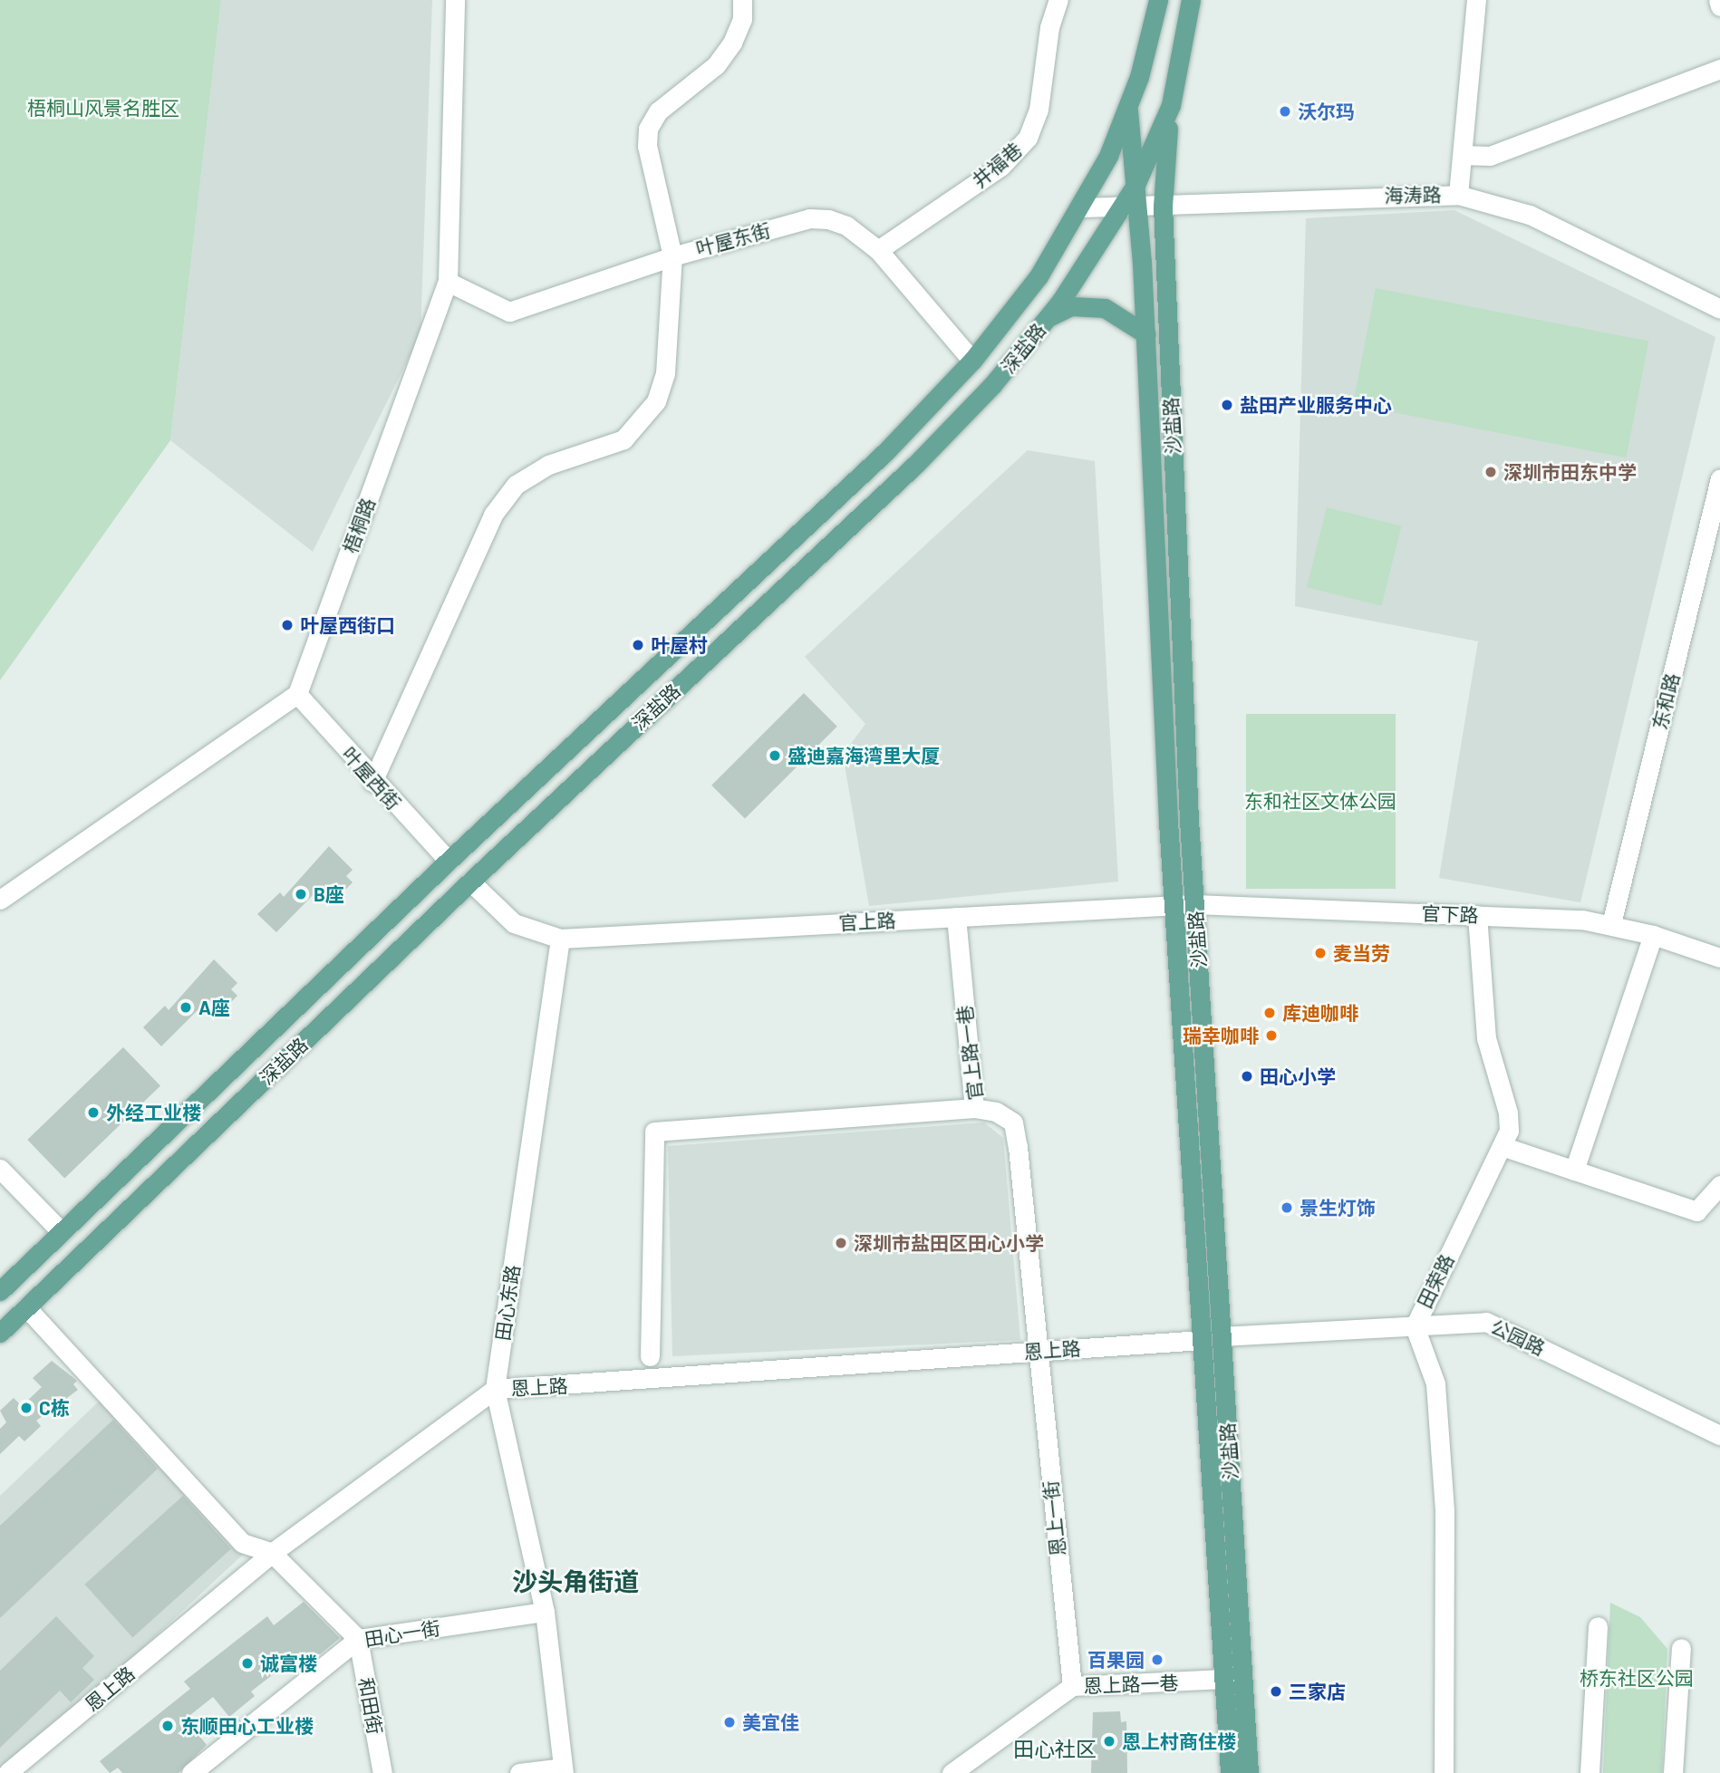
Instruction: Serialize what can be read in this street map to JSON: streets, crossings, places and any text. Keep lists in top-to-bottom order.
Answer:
{
  "streets": {
    "main road": ["深盐路", "沙盐路"],
    "street": [
      "井福巷",
      "海涛路",
      "叶屋东街",
      "梧桐路",
      "东和路",
      "叶屋西街",
      "官下路",
      "官上路",
      "官上路一巷",
      "田荣路",
      "田心东路",
      "公园路",
      "恩上路",
      "恩上一街",
      "田心一街",
      "恩上路一巷",
      "和田街"
    ]
  },
  "crossings": [
    ["井福巷", "叶屋东街"],
    ["海涛路", "深盐路"],
    ["海涛路", "沙盐路"],
    ["叶屋东街", "深盐路"],
    ["叶屋东街", "梧桐路"],
    ["深盐路", "沙盐路"],
    ["深盐路", "叶屋西街"],
    ["沙盐路", "官下路"],
    ["沙盐路", "官上路"],
    ["沙盐路", "公园路"],
    ["沙盐路", "恩上路"],
    ["沙盐路", "恩上路一巷"],
    ["梧桐路", "叶屋西街"],
    ["东和路", "官下路"],
    ["官下路", "官上路"],
    ["官下路", "田荣路"],
    ["官上路", "官上路一巷"],
    ["官上路", "田心东路"],
    ["官上路一巷", "恩上路"],
    ["官上路一巷", "恩上一街"],
    ["田荣路", "公园路"],
    ["田心东路", "恩上路"],
    ["田心东路", "田心一街"],
    ["恩上路", "恩上一街"],
    ["恩上一街", "恩上路一巷"],
    ["田心一街", "和田街"]
  ],
  "districts": ["沙头角街道", "田心社区"],
  "parks": ["梧桐山风景名胜区", "东和社区文体公园", "桥东社区公园"],
  "places": [
    "沃尔玛",
    "盐田产业服务中心",
    "深圳市田东中学",
    "叶屋西街口",
    "叶屋村",
    "盛迪嘉海湾里大厦",
    "B座",
    "麦当劳",
    "A座",
    "库迪咖啡",
    "瑞幸咖啡",
    "田心小学",
    "外经工业楼",
    "景生灯饰",
    "深圳市盐田区田心小学",
    "C栋",
    "百果园",
    "诚富楼",
    "三家店",
    "美宜佳",
    "东顺田心工业楼",
    "恩上村商住楼"
  ]
}
